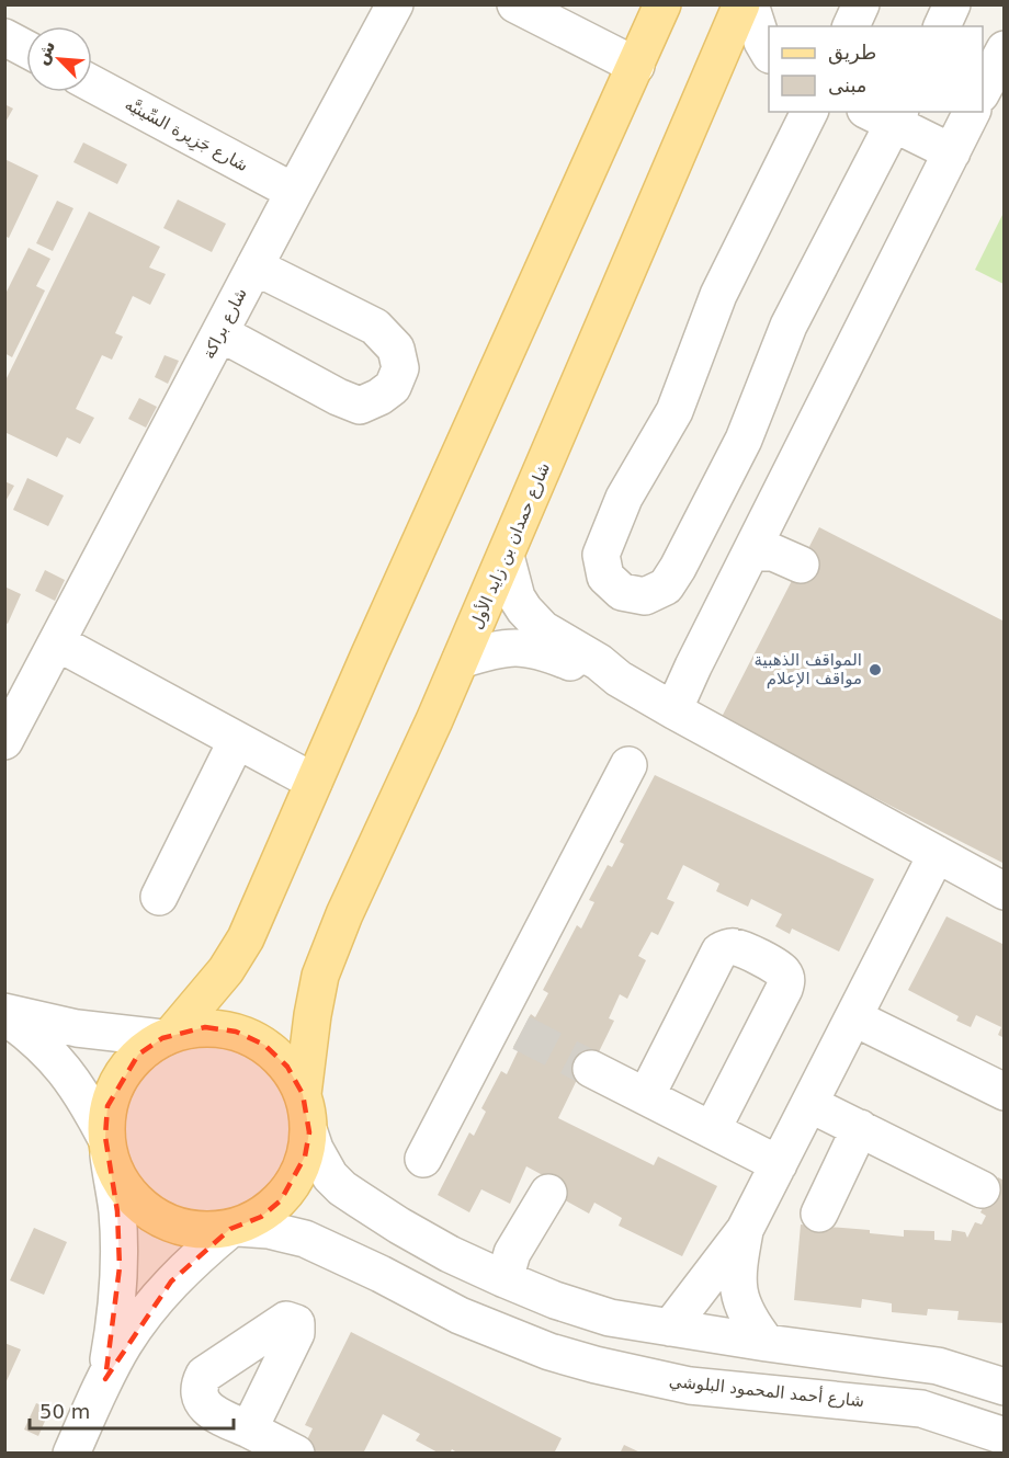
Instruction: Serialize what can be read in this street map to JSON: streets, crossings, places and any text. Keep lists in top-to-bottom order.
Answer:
{
  "streets": {
    "main road": ["شارع حمدان بن زايد الأول"],
    "street": ["شارع جَزِيرة السِّينيَّه", "شارع براكة", "شارع أحمد المحمود البلوشي"]
  },
  "crossings": [
    ["شارع جَزِيرة السِّينيَّه", "شارع براكة"],
    ["شارع حمدان بن زايد الأول", "شارع أحمد المحمود البلوشي"]
  ],
  "places": ["المواقف الذهبية مواقف الإعلام"],
  "legend": ["طريق", "مبنى"],
  "scale_bar": "50 m",
  "north": "top left"
}
